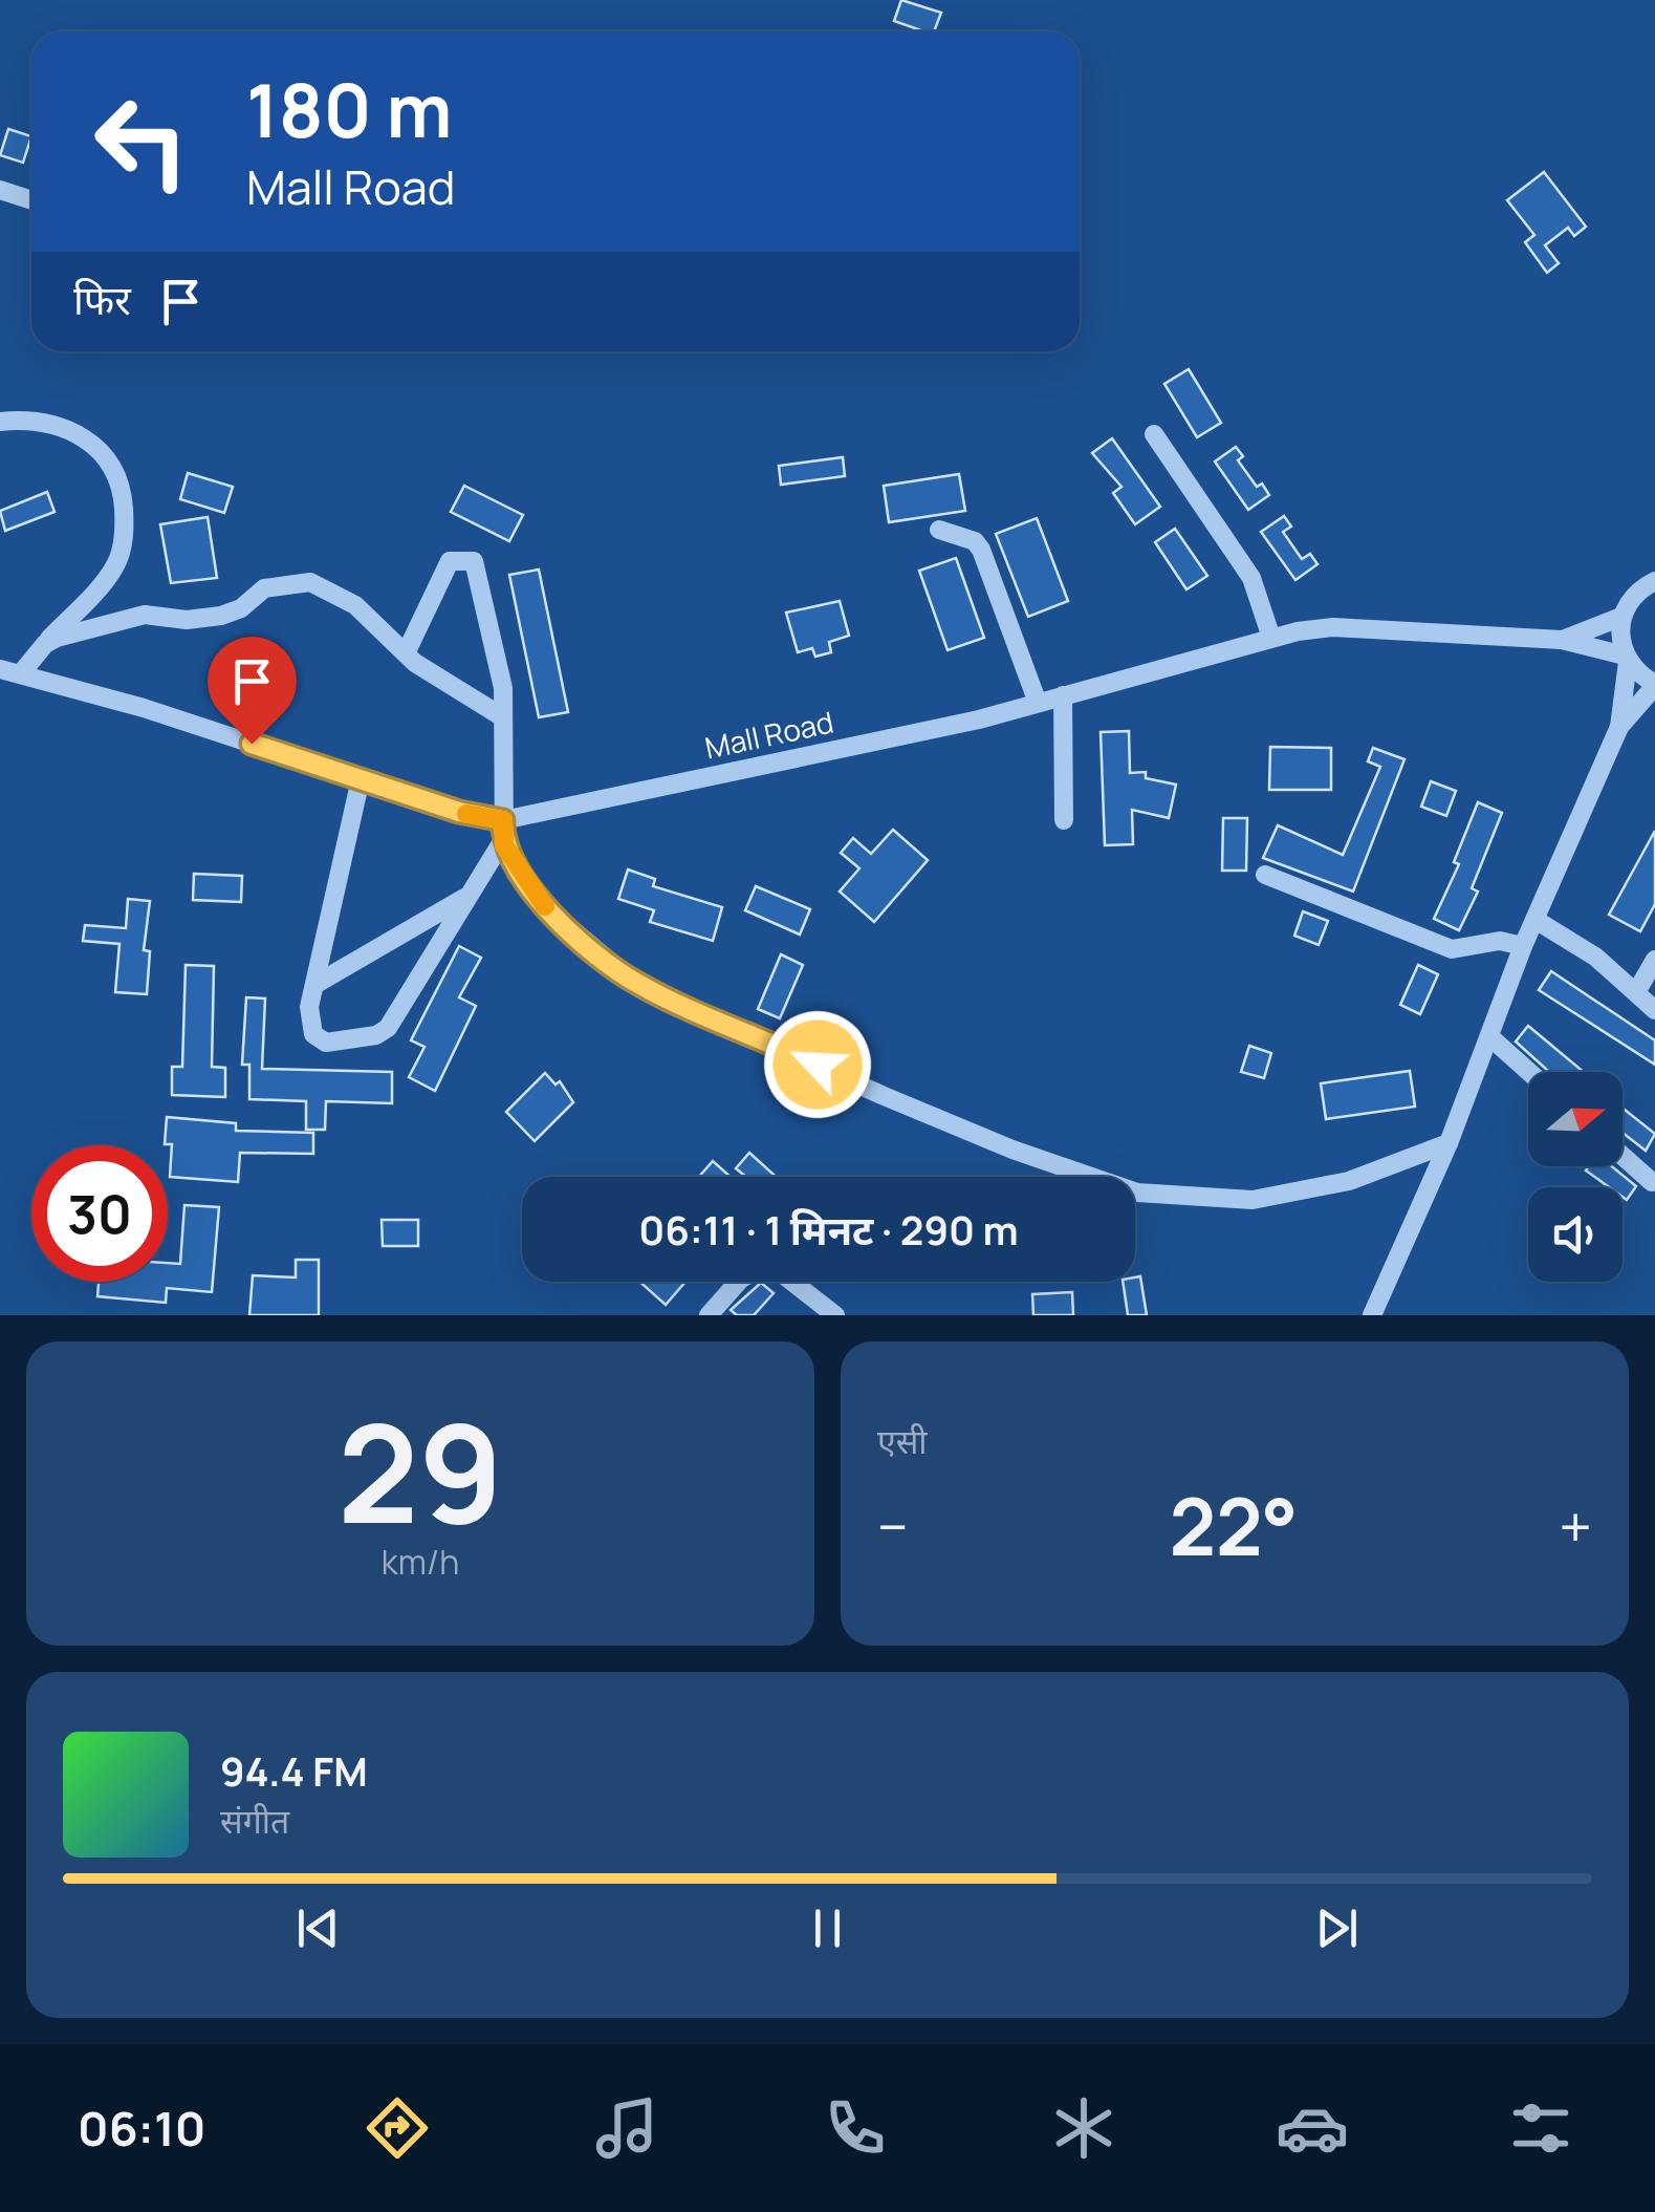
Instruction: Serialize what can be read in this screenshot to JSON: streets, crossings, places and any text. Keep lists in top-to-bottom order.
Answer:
{
  "streets": {
    "street": ["Mall Road"]
  },
  "north": "right",
  "page": {
    "turn": ["180 m", "Mall Road"],
    "then": "फिर",
    "limit": "30",
    "trip": "06:11 · 1 मिनट · 290 m",
    "tile": [
      ["29", "km/h"],
      "एसी"
    ],
    "heat": ["−", "22°", "+"],
    "song": ["94.4 FM", "संगीत"],
    "tabs": "06:10"
  }
}
